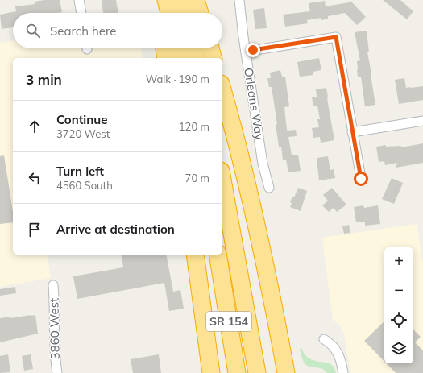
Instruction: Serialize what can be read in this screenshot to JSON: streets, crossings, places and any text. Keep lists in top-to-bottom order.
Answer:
{
  "streets": {
    "highway": ["SR 154"],
    "street": ["Orleans Way", "3860 West"]
  },
  "page": {
    "search": "Search here",
    "heading": ["3 min", "Walk · 190 m"],
    "list": [
      ["Continue", "3720 West", "120 m"],
      ["Turn left", "4560 South", "70 m"],
      "Arrive at destination"
    ],
    "map_buttons": ["+", "−"]
  }
}
